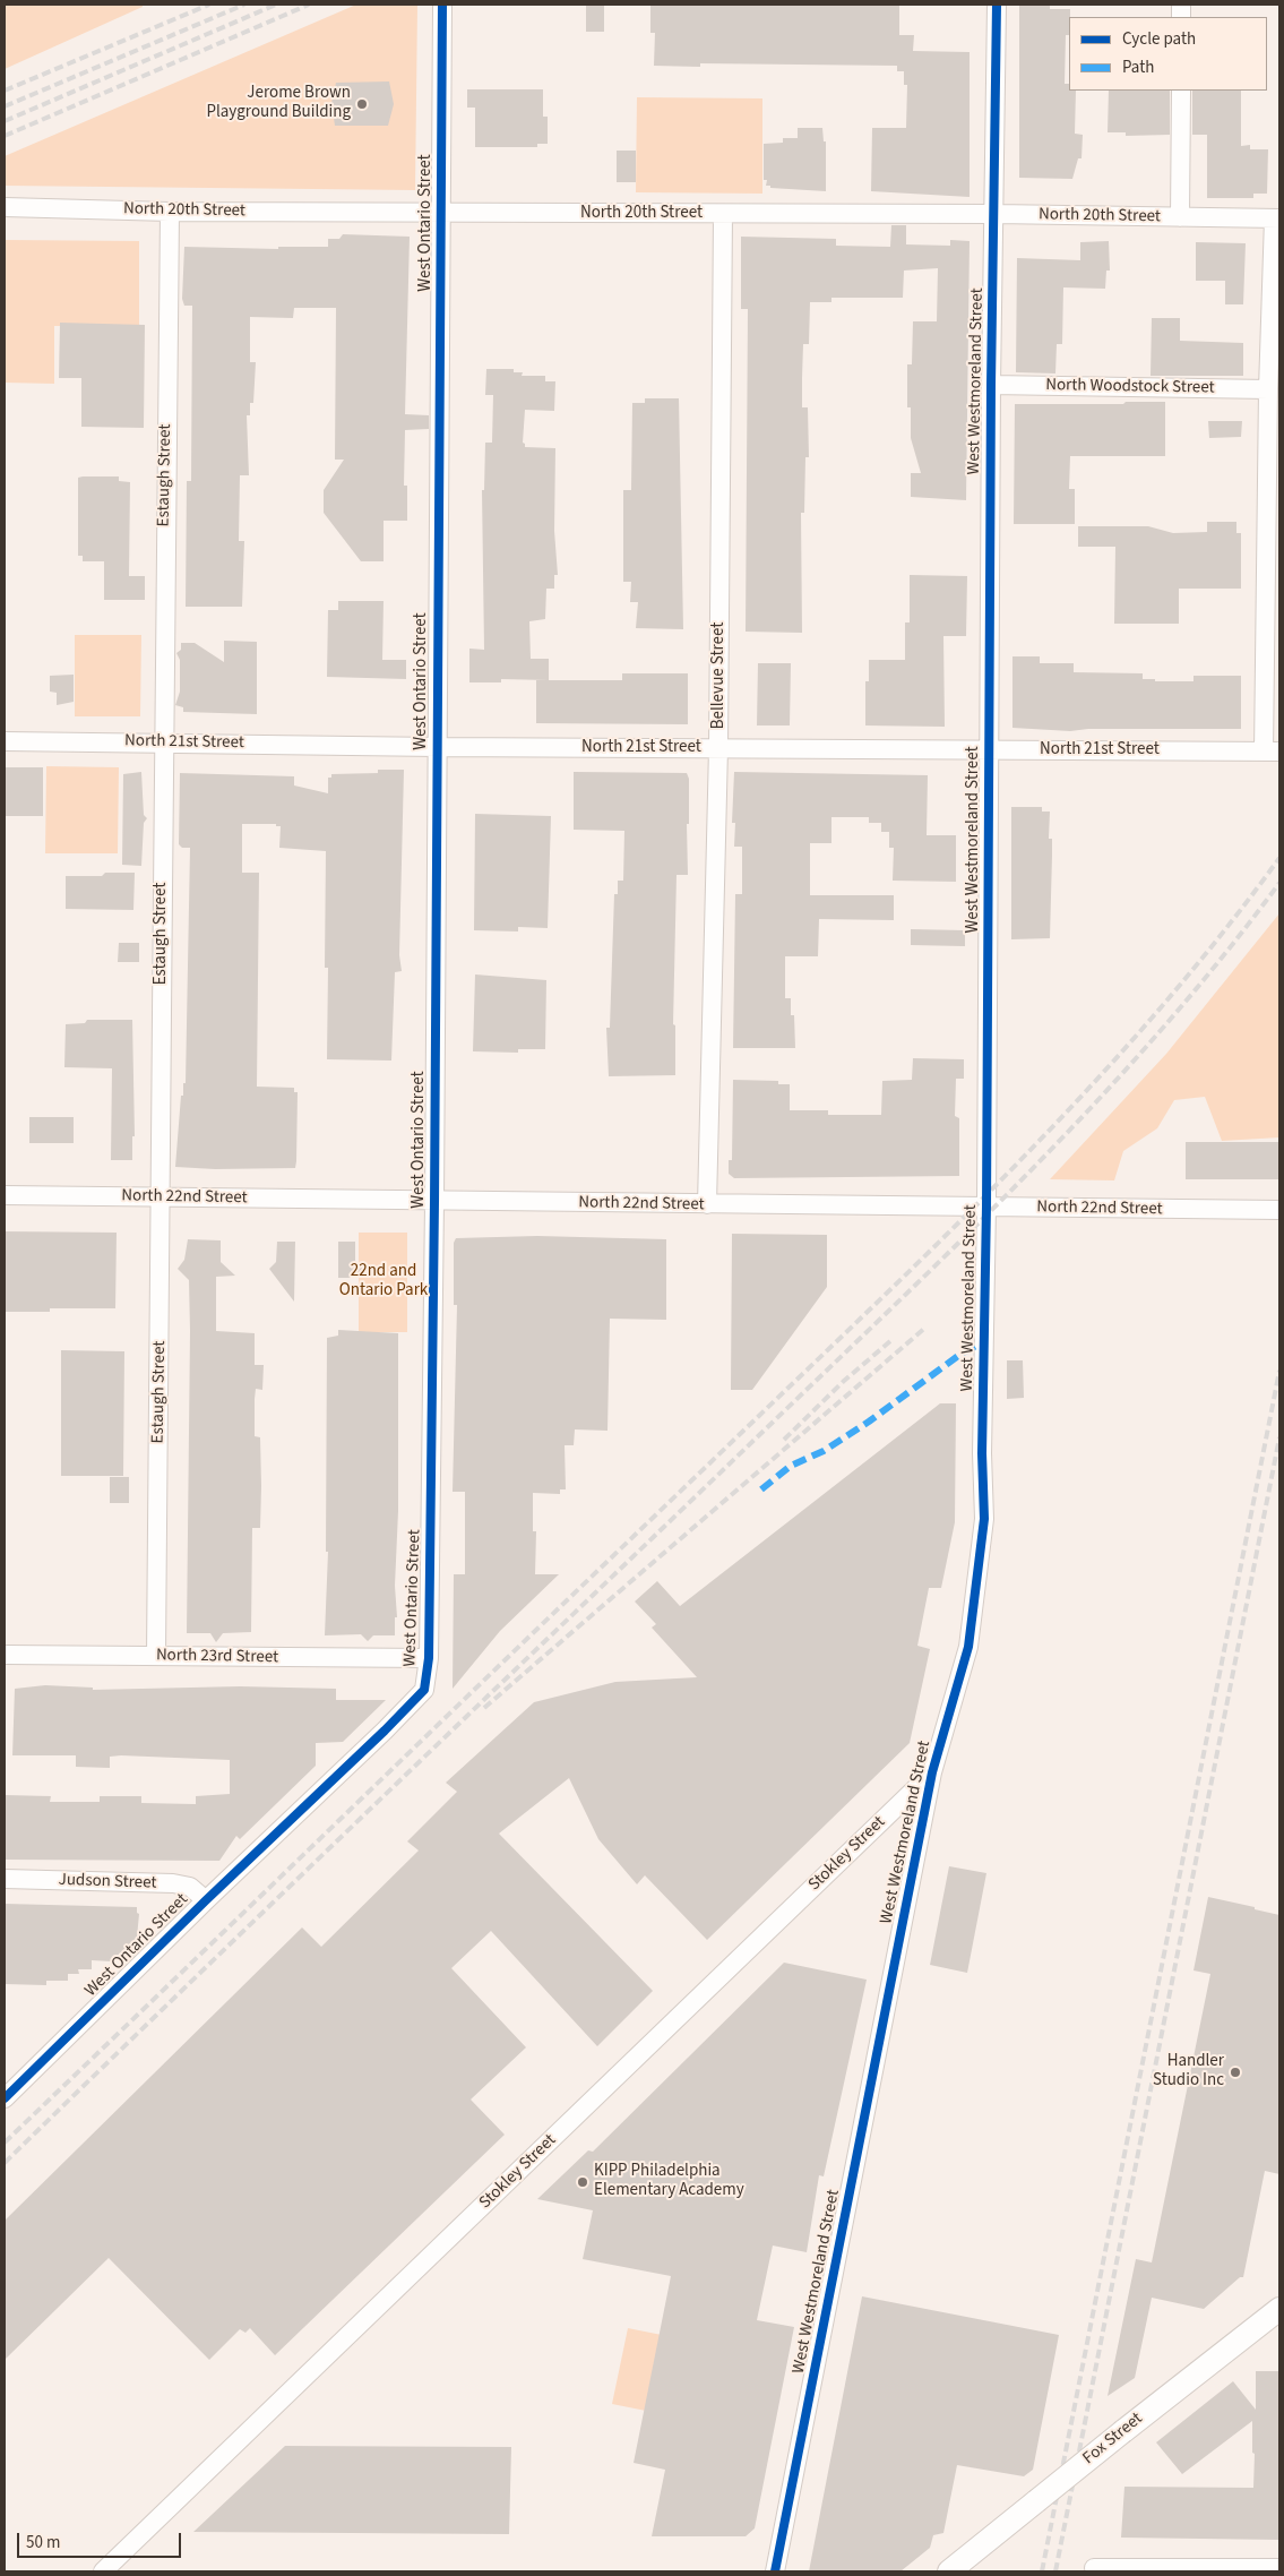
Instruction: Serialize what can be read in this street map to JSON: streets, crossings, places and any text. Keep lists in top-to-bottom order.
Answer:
{
  "streets": {
    "street": [
      "North 20th Street",
      "West Ontario Street",
      "West Westmoreland Street",
      "North Woodstock Street",
      "Estaugh Street",
      "Bellevue Street",
      "North 21st Street",
      "North 22nd Street",
      "North 23rd Street",
      "Stokley Street",
      "Judson Street",
      "Fox Street"
    ]
  },
  "crossings": [
    ["North 20th Street", "West Ontario Street"],
    ["North 20th Street", "West Westmoreland Street"],
    ["North 20th Street", "Estaugh Street"],
    ["North 20th Street", "Bellevue Street"],
    ["West Ontario Street", "North 21st Street"],
    ["West Ontario Street", "North 22nd Street"],
    ["West Ontario Street", "North 23rd Street"],
    ["West Ontario Street", "Judson Street"],
    ["West Westmoreland Street", "North Woodstock Street"],
    ["West Westmoreland Street", "North 21st Street"],
    ["West Westmoreland Street", "North 22nd Street"],
    ["West Westmoreland Street", "Stokley Street"],
    ["Estaugh Street", "North 21st Street"],
    ["Estaugh Street", "North 22nd Street"],
    ["Estaugh Street", "North 23rd Street"],
    ["Bellevue Street", "North 21st Street"],
    ["Bellevue Street", "North 22nd Street"]
  ],
  "parks": ["22nd and Ontario Park"],
  "places": ["Jerome Brown Playground Building", "Handler Studio Inc", "KIPP Philadelphia Elementary Academy"],
  "legend": ["Cycle path", "Path"],
  "scale_bar": "50 m"
}
